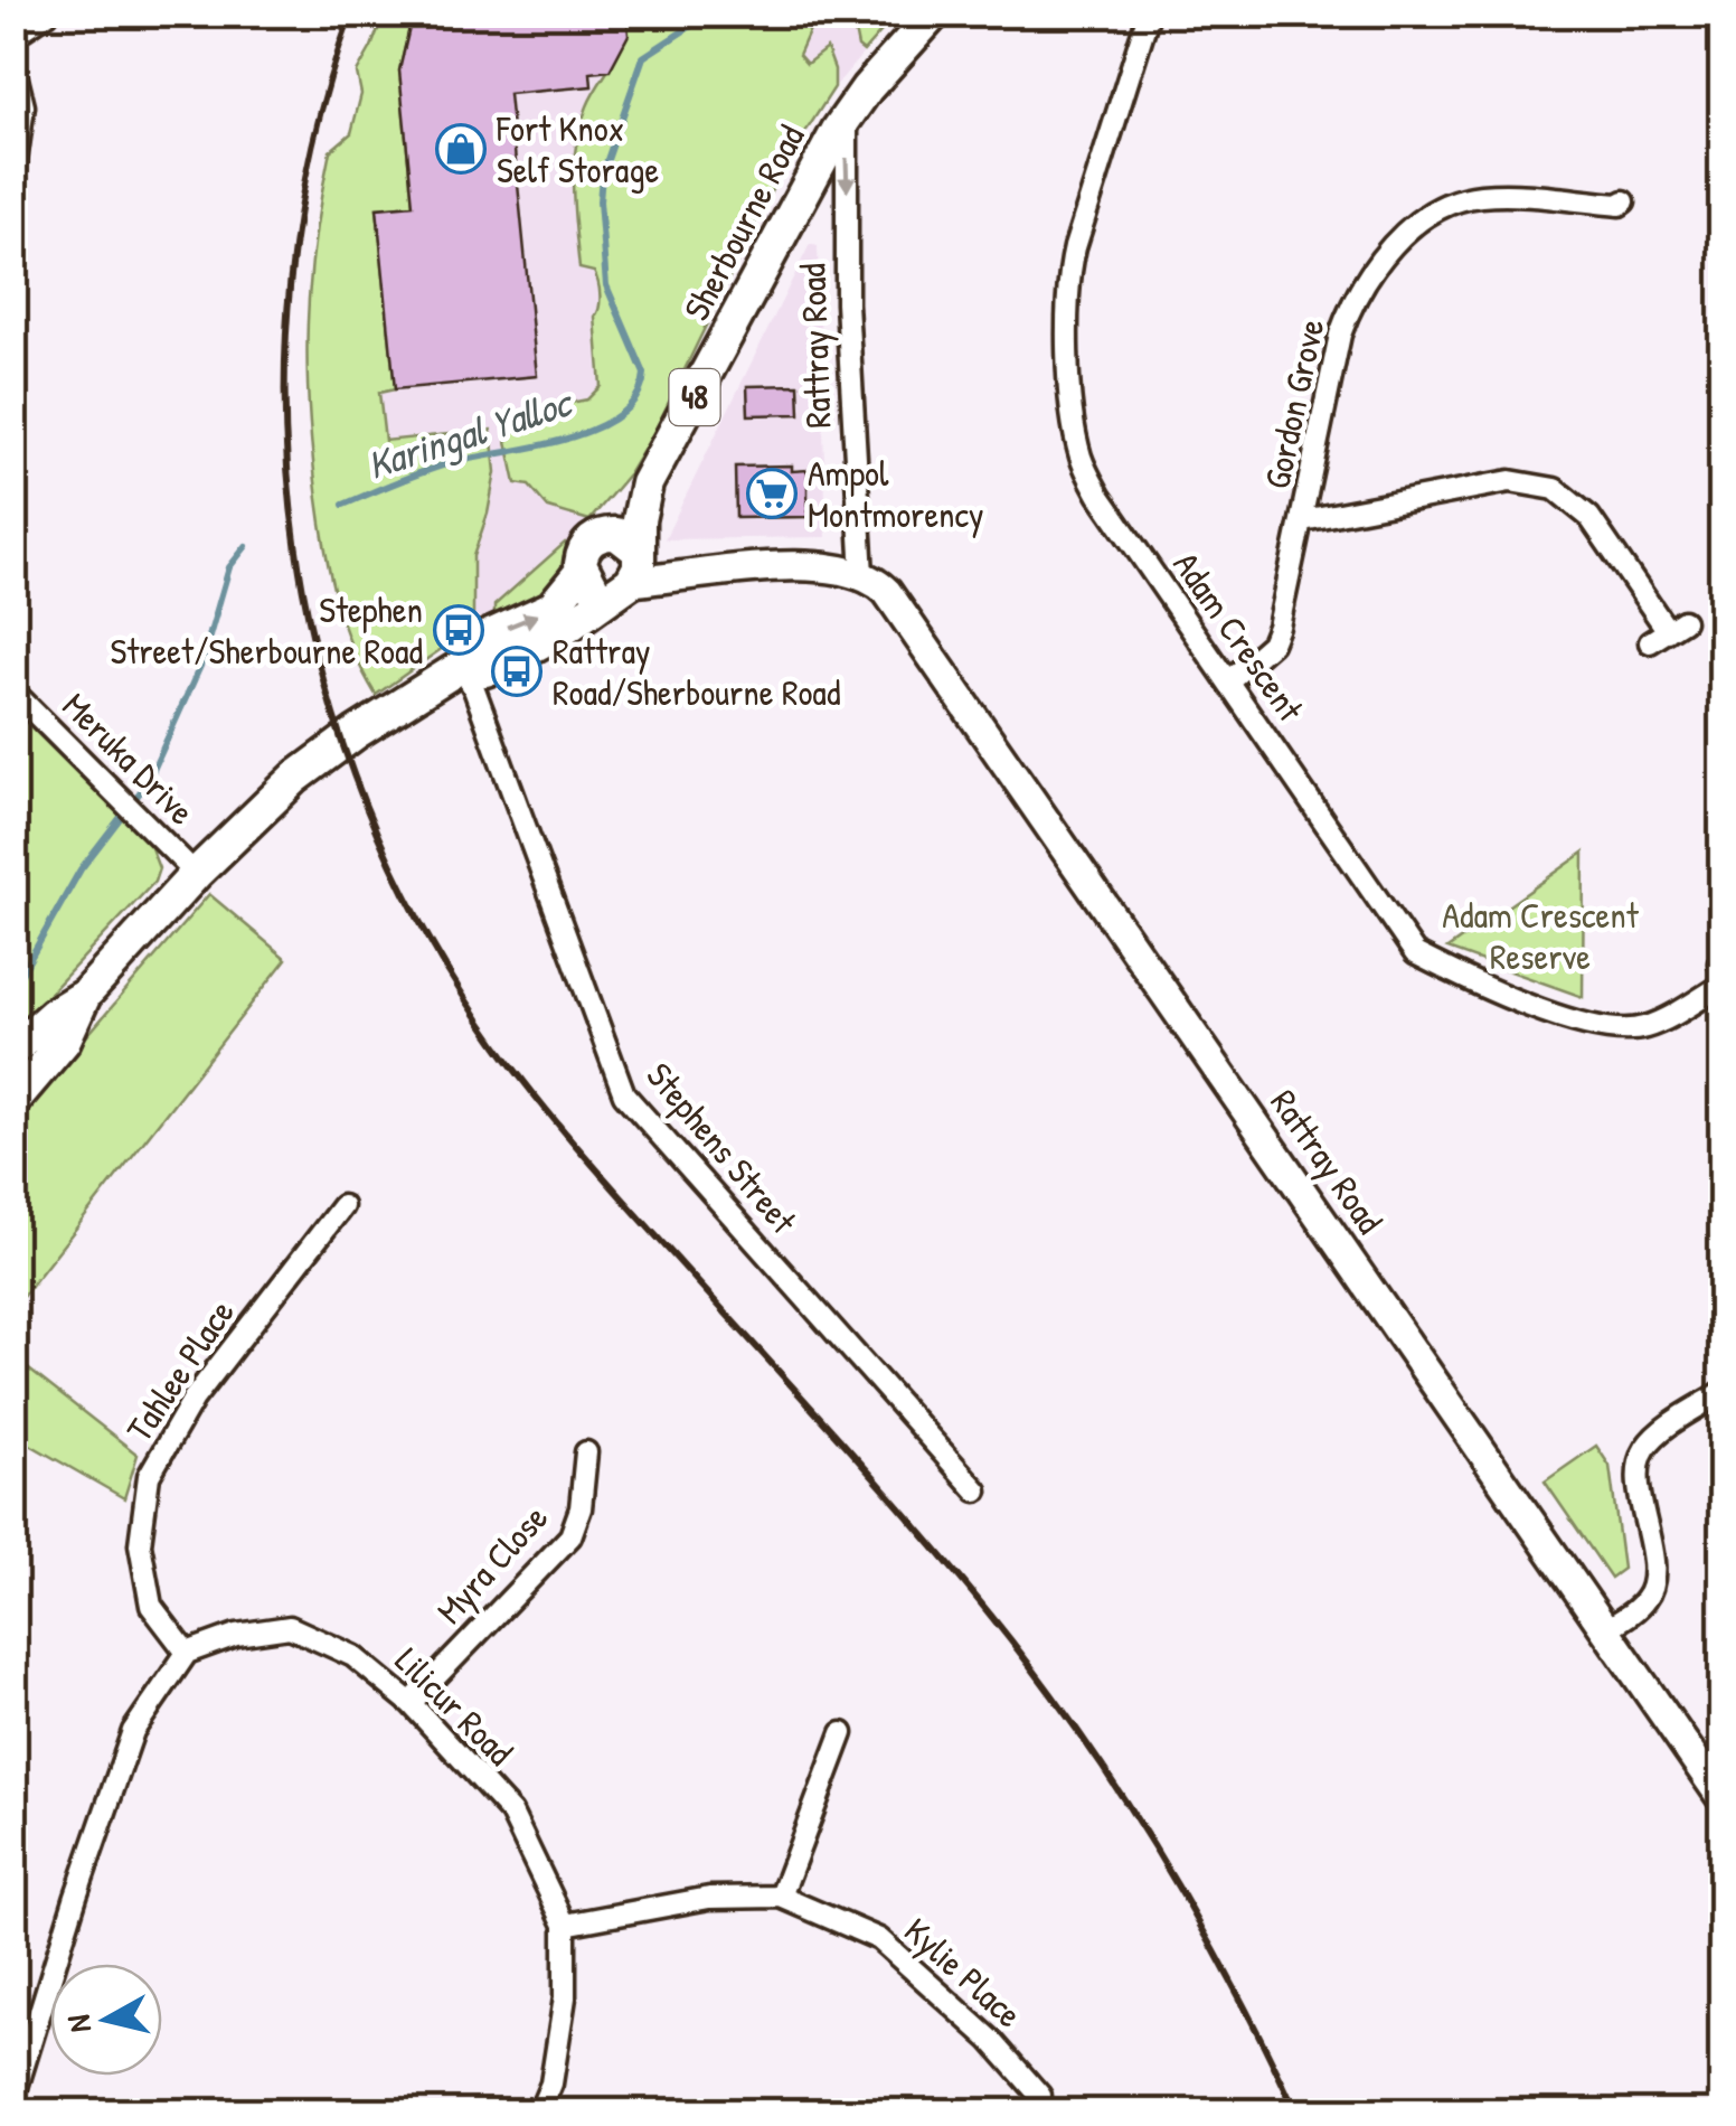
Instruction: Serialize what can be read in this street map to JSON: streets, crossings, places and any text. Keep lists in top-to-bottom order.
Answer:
{
  "streets": {
    "main road": ["Sherbourne Road", "48"],
    "street": [
      "Rattray Road",
      "Gordon Grove",
      "Adam Crescent",
      "Meruka Drive",
      "Stephens Street",
      "Tahlee Place",
      "Myra Close",
      "Lilicur Road",
      "Kylie Place"
    ]
  },
  "crossings": [
    ["Sherbourne Road", "Rattray Road"],
    ["Sherbourne Road", "48"],
    ["48", "Meruka Drive"],
    ["48", "Stephens Street"],
    ["Gordon Grove", "Adam Crescent"],
    ["Tahlee Place", "Lilicur Road"],
    ["Myra Close", "Lilicur Road"],
    ["Lilicur Road", "Kylie Place"]
  ],
  "water": ["Karingal Yalloc"],
  "parks": ["Adam Crescent Reserve"],
  "places": {
    "shop": ["Fort Knox Self Storage"],
    "supermarket": ["Ampol Montmorency"],
    "bus stop": ["Stephen Street/Sherbourne Road", "Rattray Road/Sherbourne Road"]
  },
  "north": "left"
}
